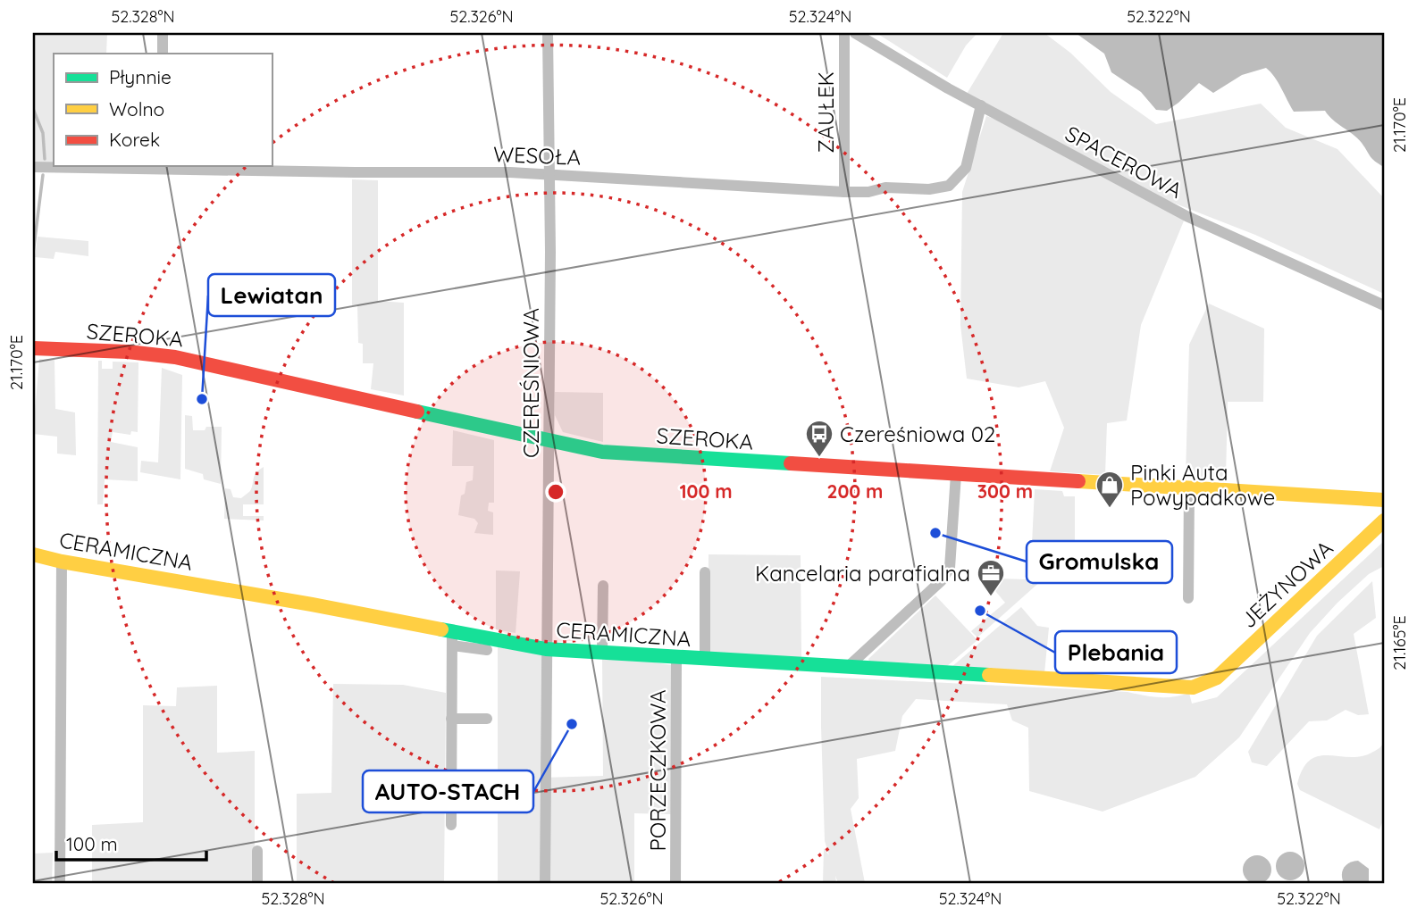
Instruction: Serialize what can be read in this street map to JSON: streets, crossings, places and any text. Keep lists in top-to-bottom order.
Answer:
{
  "streets": {
    "street": [
      "ZAUŁEK",
      "WESOŁA",
      "SPACEROWA",
      "SZEROKA",
      "CZEREŚNIOWA",
      "CERAMICZNA",
      "JEŻYNOWA",
      "PORZECZKOWA"
    ]
  },
  "crossings": [
    ["ZAUŁEK", "WESOŁA"],
    ["WESOŁA", "SPACEROWA"],
    ["WESOŁA", "CZEREŚNIOWA"],
    ["SZEROKA", "CZEREŚNIOWA"],
    ["CZEREŚNIOWA", "CERAMICZNA"],
    ["CERAMICZNA", "JEŻYNOWA"],
    ["CERAMICZNA", "PORZECZKOWA"]
  ],
  "places": {
    "other": [
      "Lewiatan",
      "Gromulska",
      "Plebania",
      "AUTO-STACH"
    ],
    "bus stop": ["Czereśniowa 02"],
    "shop": ["Pinki Auta Powypadkowe"],
    "office": ["Kancelaria parafialna"]
  },
  "legend": ["Płynnie", "Wolno", "Korek"],
  "scale_bar": "100 m",
  "coordinates": [
    "52.328°N",
    "52.326°N",
    "52.324°N",
    "52.322°N",
    "21.170°E",
    "21.165°E"
  ],
  "rings": ["100 m", "200 m", "300 m"]
}
